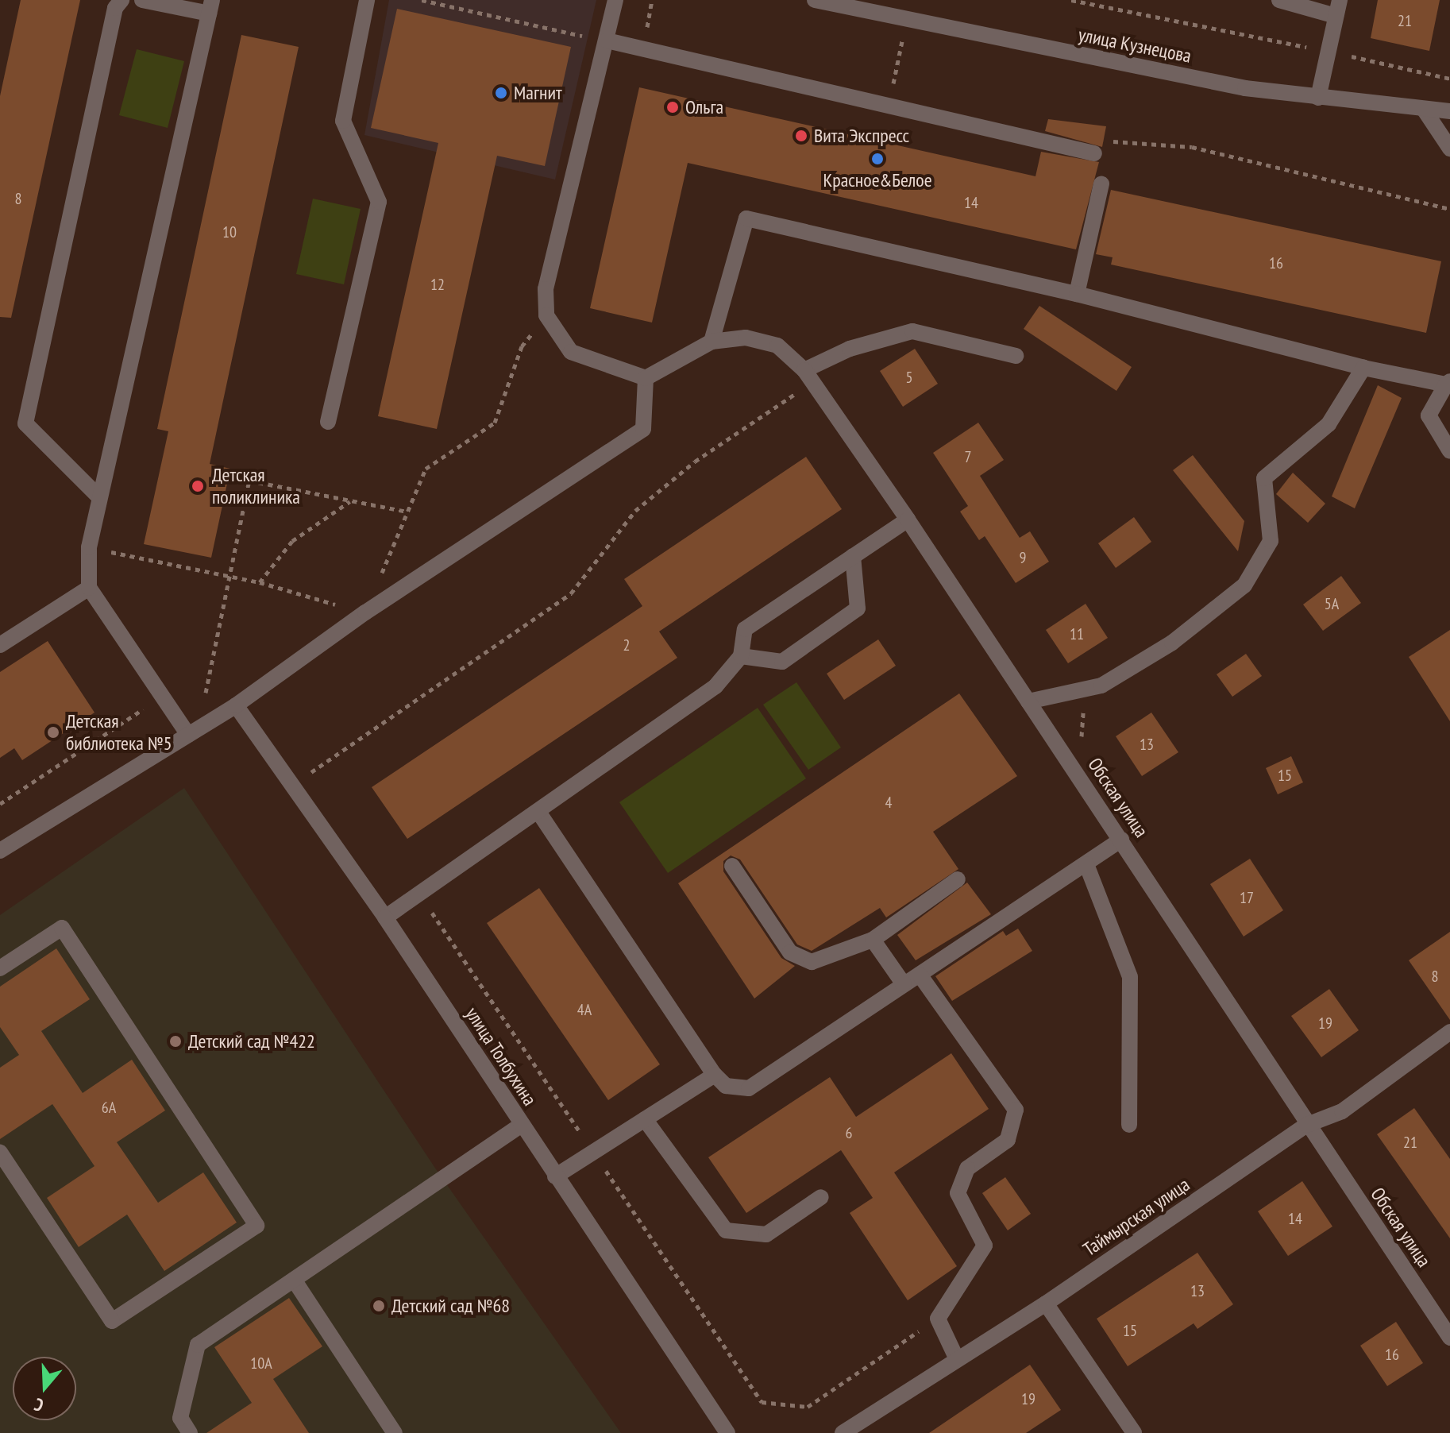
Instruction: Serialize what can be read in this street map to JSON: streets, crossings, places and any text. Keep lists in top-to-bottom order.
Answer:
{
  "streets": {
    "street": [
      "улица Кузнецова",
      "Обская улица",
      "улица Толбухина",
      "Таймырская улица"
    ]
  },
  "crossings": [
    ["Обская улица", "Таймырская улица"]
  ],
  "places": [
    "Магнит",
    "Ольга",
    "Вита Экспресс",
    "Красное&Белое",
    "Детская поликлиника",
    "Детская библиотека №5",
    "Детский сад №422",
    "Детский сад №68"
  ],
  "house_numbers": [
    "21",
    "8",
    "14",
    "10",
    "16",
    "12",
    "5",
    "7",
    "9",
    "5А",
    "11",
    "2",
    "13",
    "15",
    "4",
    "17",
    "8",
    "4А",
    "19",
    "6А",
    "6",
    "21",
    "14",
    "13",
    "15",
    "16",
    "10А",
    "19"
  ],
  "north": "bottom"
}
